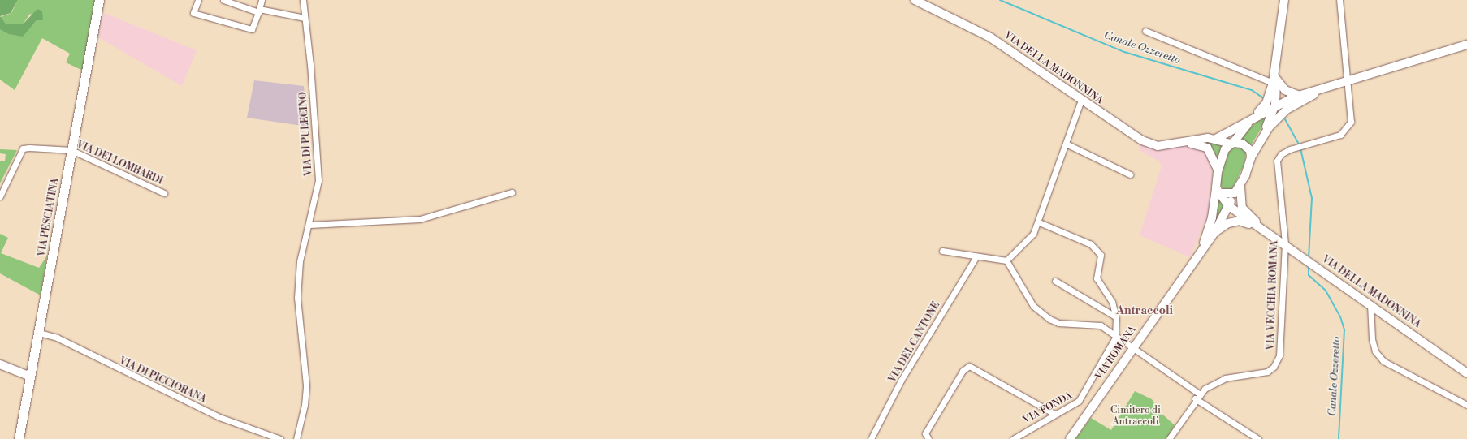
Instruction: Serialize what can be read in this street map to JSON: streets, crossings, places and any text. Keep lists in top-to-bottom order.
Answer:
{
  "streets": {
    "main road": ["VIA DELLA MADONNINA", "VIA PESCIATINA", "VIA ROMANA"],
    "street": [
      "VIA DI PULECINO",
      "VIA DEI LOMBARDI",
      "VIA VECCHIA ROMANA",
      "VIA DEL CANTONE",
      "VIA DI PICCIORANA",
      "VIA FONDA"
    ]
  },
  "crossings": [
    ["VIA DELLA MADONNINA", "VIA VECCHIA ROMANA"],
    ["VIA DEI LOMBARDI", "VIA PESCIATINA"],
    ["VIA PESCIATINA", "VIA DI PICCIORANA"]
  ],
  "districts": ["Antraccoli"],
  "water": ["Canale Ozzeretto"],
  "parks": ["Cimitero di Antraccoli"]
}
